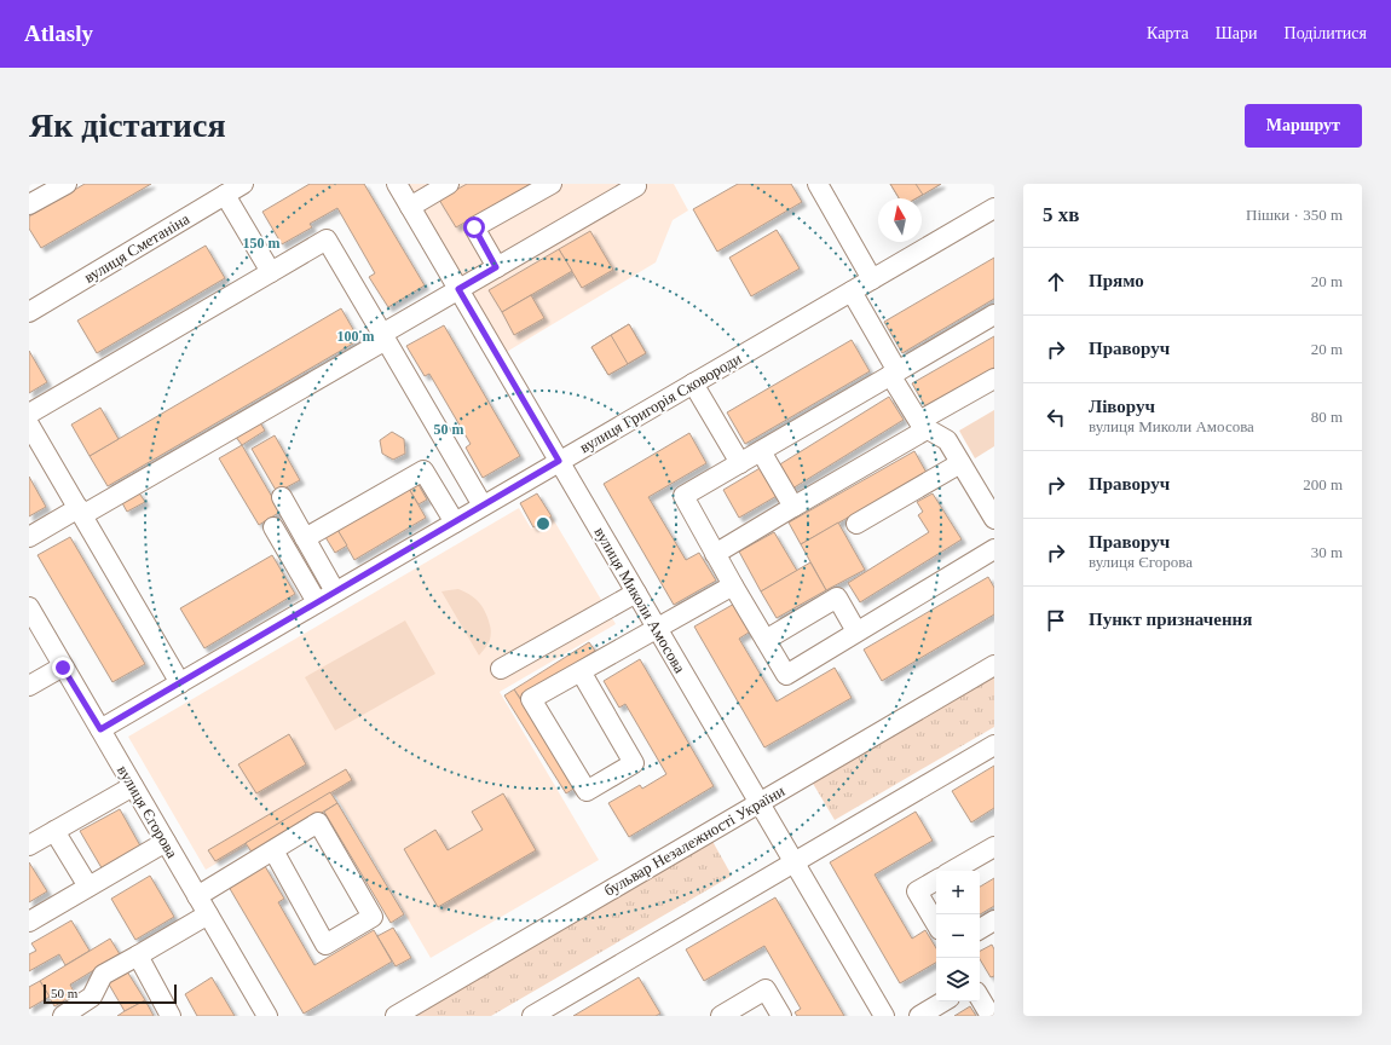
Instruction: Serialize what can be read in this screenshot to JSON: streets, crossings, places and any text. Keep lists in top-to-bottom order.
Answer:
{
  "streets": {
    "street": [
      "вулиця Сметаніна",
      "вулиця Григорія Сковороди",
      "вулиця Миколи Амосова",
      "вулиця Єгорова",
      "бульвар Незалежності України"
    ]
  },
  "crossings": [
    ["вулиця Григорія Сковороди", "вулиця Миколи Амосова"],
    ["вулиця Григорія Сковороди", "вулиця Єгорова"],
    ["вулиця Миколи Амосова", "бульвар Незалежності України"]
  ],
  "scale_bar": "50 m",
  "north": "top",
  "page": {
    "header": "Atlasly",
    "nav": ["Карта", "Шари", "Поділитися"],
    "buttons": "Маршрут",
    "title": "Як дістатися",
    "heading": ["5 хв", "Пішки · 350 m"],
    "list": [
      ["Прямо", "20 m"],
      ["Праворуч", "20 m"],
      ["Ліворуч", "вулиця Миколи Амосова", "80 m"],
      ["Праворуч", "200 m"],
      ["Праворуч", "вулиця Єгорова", "30 m"],
      "Пункт призначення"
    ],
    "map_buttons": ["+", "−"],
    "scale": "50 m"
  },
  "rings": ["150 m", "100 m", "50 m"]
}
